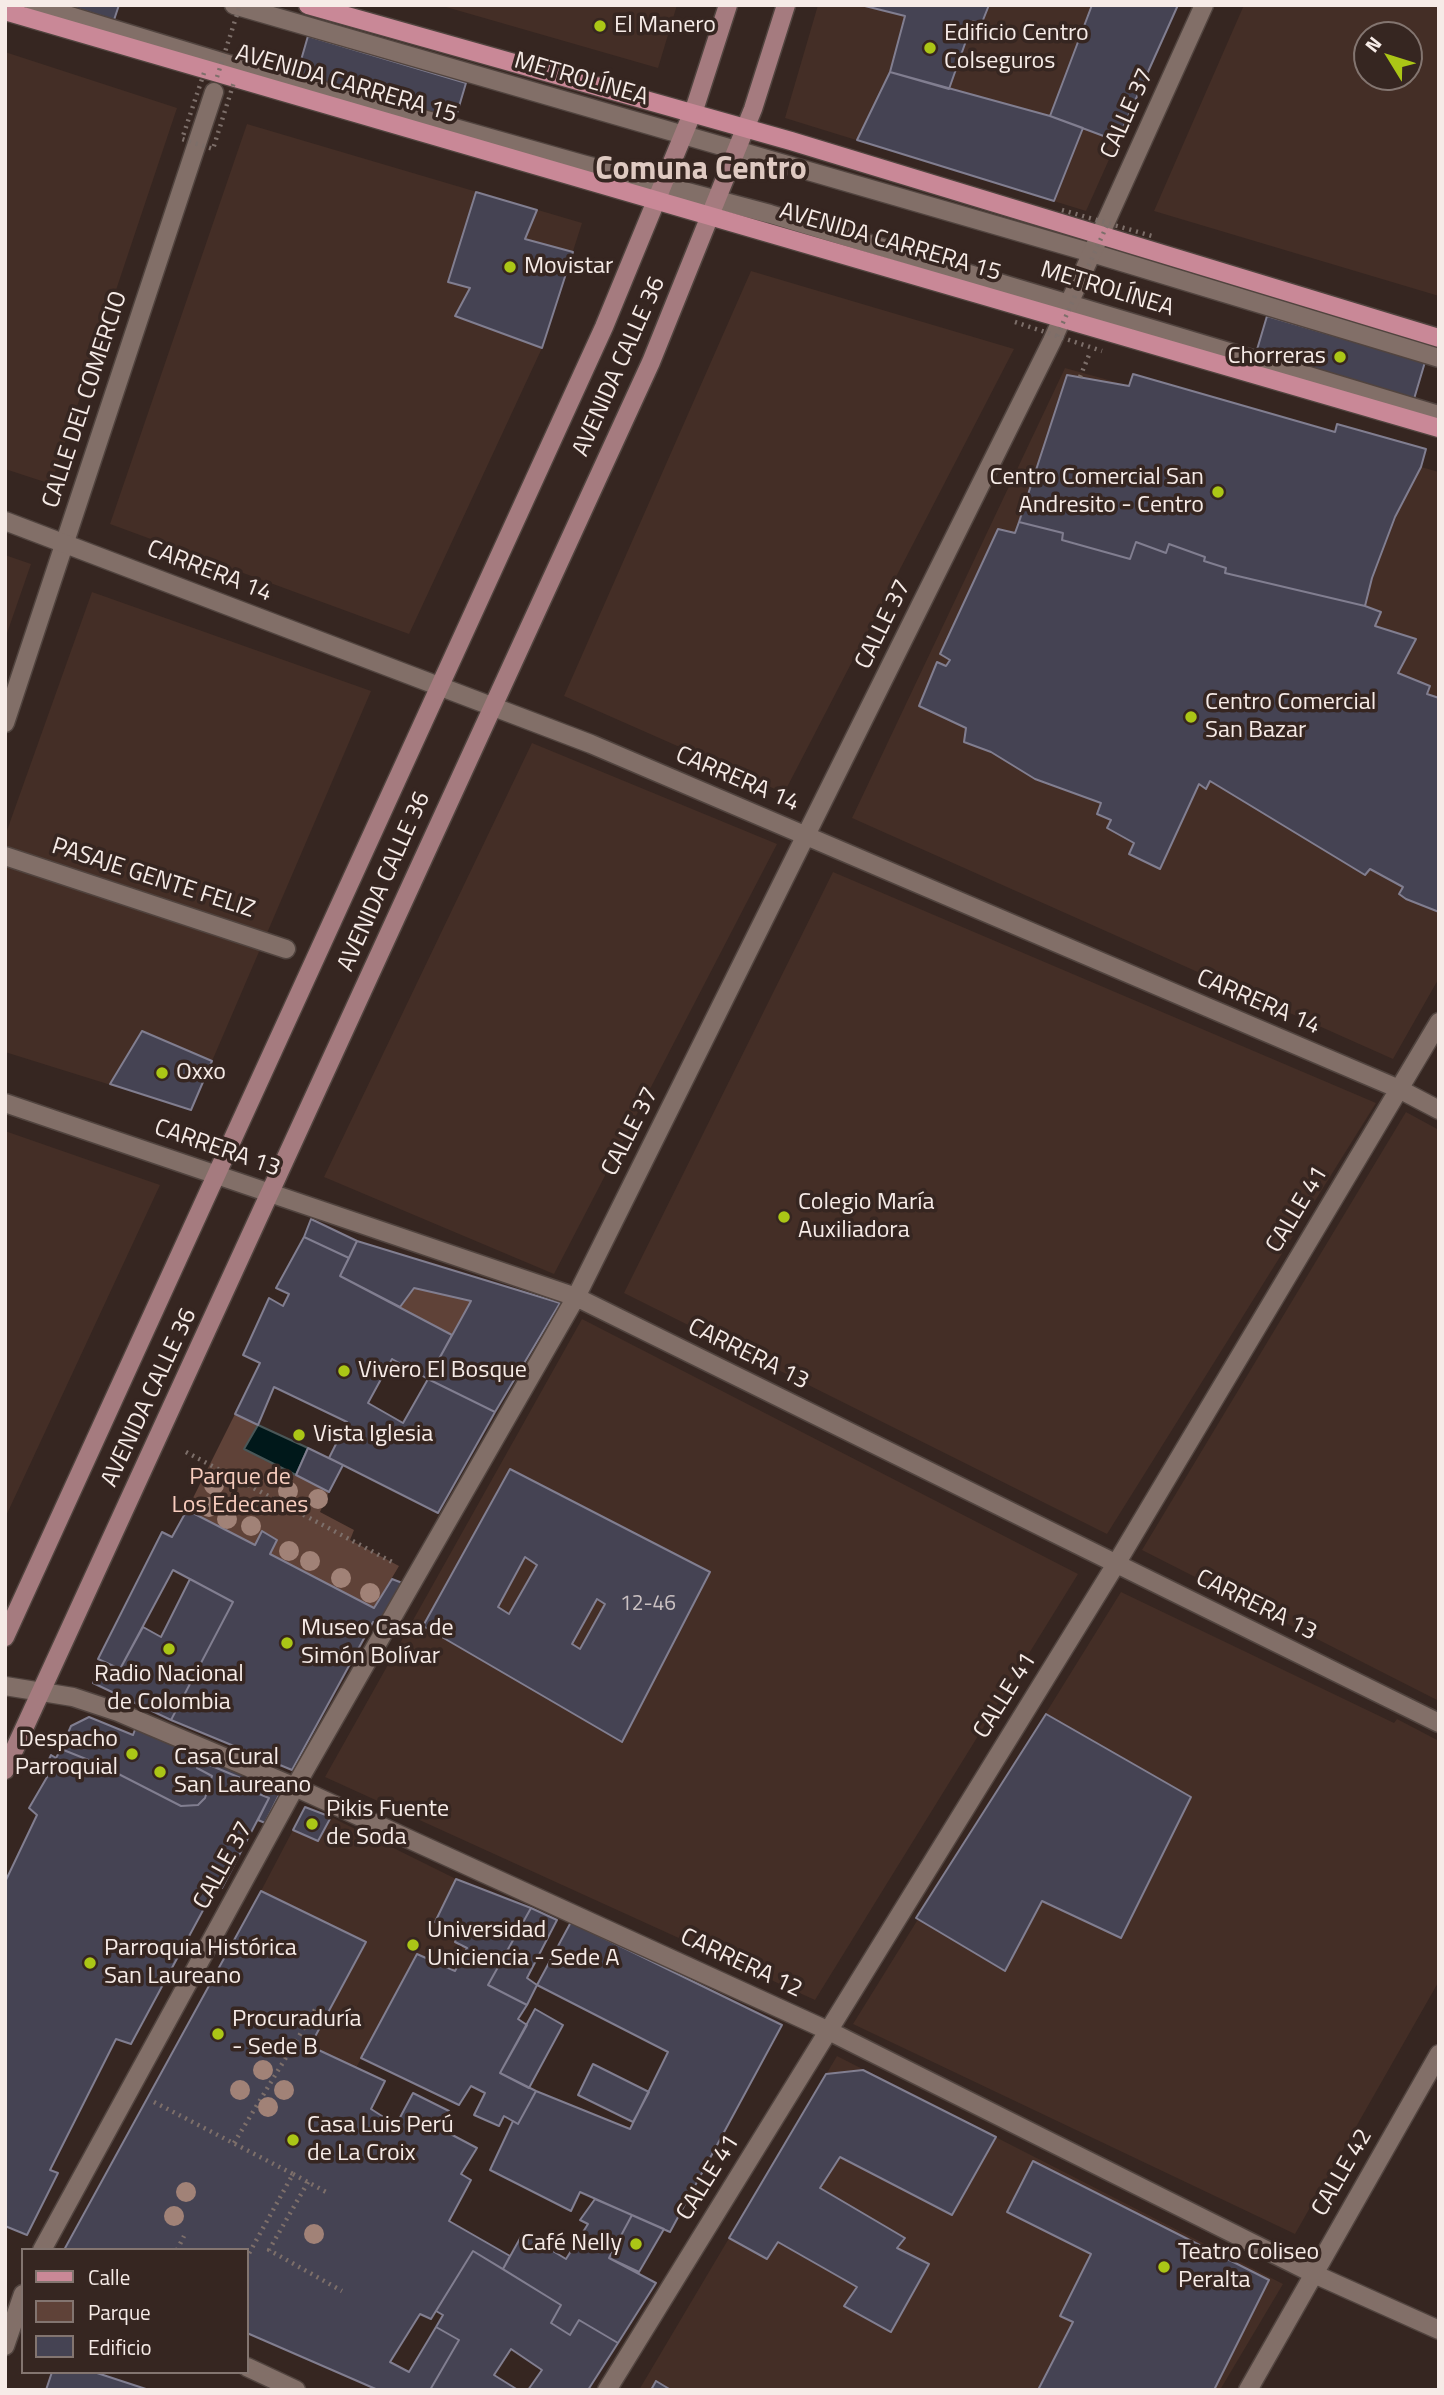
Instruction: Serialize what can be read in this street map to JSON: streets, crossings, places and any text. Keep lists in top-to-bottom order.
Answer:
{
  "streets": {
    "main road": ["AVENIDA CARRERA 15", "AVENIDA CALLE 36"],
    "street": [
      "METROLÍNEA",
      "CALLE 37",
      "CALLE DEL COMERCIO",
      "CARRERA 14",
      "PASAJE GENTE FELIZ",
      "CARRERA 13",
      "CALLE 41",
      "CARRERA 12",
      "CALLE 42"
    ]
  },
  "crossings": [
    ["METROLÍNEA", "AVENIDA CARRERA 15"],
    ["METROLÍNEA", "CALLE 37"],
    ["METROLÍNEA", "AVENIDA CALLE 36"],
    ["AVENIDA CARRERA 15", "CALLE 37"],
    ["AVENIDA CARRERA 15", "AVENIDA CALLE 36"],
    ["CALLE 37", "CARRERA 14"],
    ["CALLE 37", "CARRERA 13"],
    ["CALLE 37", "CARRERA 12"],
    ["AVENIDA CALLE 36", "CARRERA 14"],
    ["AVENIDA CALLE 36", "CARRERA 13"],
    ["AVENIDA CALLE 36", "CARRERA 12"],
    ["CALLE DEL COMERCIO", "CARRERA 14"],
    ["CARRERA 14", "CALLE 41"],
    ["CARRERA 13", "CALLE 41"],
    ["CALLE 41", "CARRERA 12"],
    ["CARRERA 12", "CALLE 42"]
  ],
  "districts": ["Comuna Centro"],
  "parks": ["Parque de Los Edecanes"],
  "places": [
    "El Manero",
    "Edificio Centro Colseguros",
    "Movistar",
    "Chorreras",
    "Centro Comercial San Andresito - Centro",
    "Centro Comercial San Bazar",
    "Oxxo",
    "Colegio María Auxiliadora",
    "Vivero El Bosque",
    "Vista Iglesia",
    "Museo Casa de Simón Bolívar",
    "Radio Nacional de Colombia",
    "Despacho Parroquial",
    "Casa Cural San Laureano",
    "Pikis Fuente de Soda",
    "Universidad Uniciencia - Sede A",
    "Parroquia Histórica San Laureano",
    "Procuraduría - Sede B",
    "Casa Luis Perú de La Croix",
    "Café Nelly",
    "Teatro Coliseo Peralta"
  ],
  "house_numbers": ["12-46"],
  "legend": ["Calle", "Parque", "Edificio"],
  "north": "top left"
}
